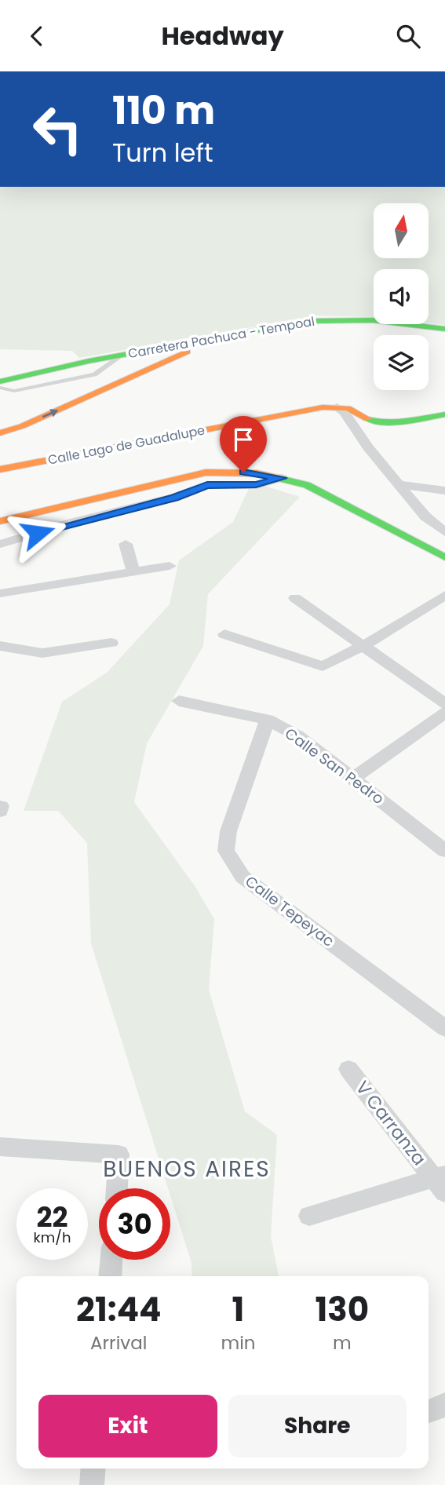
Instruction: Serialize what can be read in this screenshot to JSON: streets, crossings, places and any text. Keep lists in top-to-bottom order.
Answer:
{
  "streets": {
    "main road": ["Carretera Pachuca - Tempoal", "Calle Lago de Guadalupe"],
    "street": ["Calle San Pedro", "Calle Tepeyac", "V Carranza"]
  },
  "crossings": [
    ["Calle San Pedro", "Calle Tepeyac"]
  ],
  "districts": ["BUENOS AIRES"],
  "north": "top",
  "page": {
    "header": "Headway",
    "turn": ["110 m", "Turn left"],
    "speed": "22 km/h",
    "limit": "30",
    "eta": [
      "21:44",
      "Arrival",
      "1",
      "min",
      "130",
      "m"
    ],
    "buttons": ["Exit", "Share"]
  }
}
